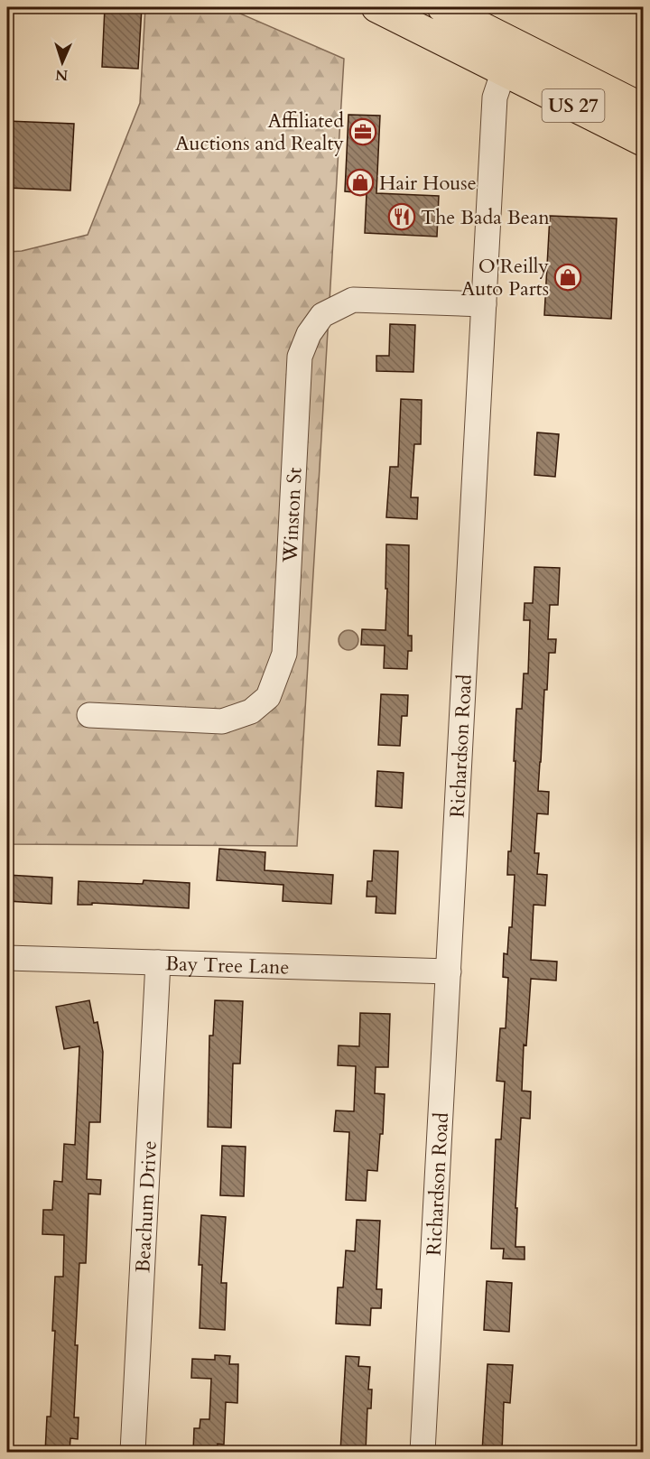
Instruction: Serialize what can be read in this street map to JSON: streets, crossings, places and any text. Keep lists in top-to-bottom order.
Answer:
{
  "streets": {
    "main road": ["US 27"],
    "street": [
      "Winston St",
      "Richardson Road",
      "Bay Tree Lane",
      "Beachum Drive"
    ]
  },
  "crossings": [
    ["US 27", "Richardson Road"],
    ["Winston St", "Richardson Road"],
    ["Richardson Road", "Bay Tree Lane"],
    ["Bay Tree Lane", "Beachum Drive"]
  ],
  "places": {
    "office": ["Affiliated Auctions and Realty"],
    "shop": ["Hair House", "O'Reilly Auto Parts"],
    "restaurant": ["The Bada Bean"]
  },
  "north": "bottom"
}
